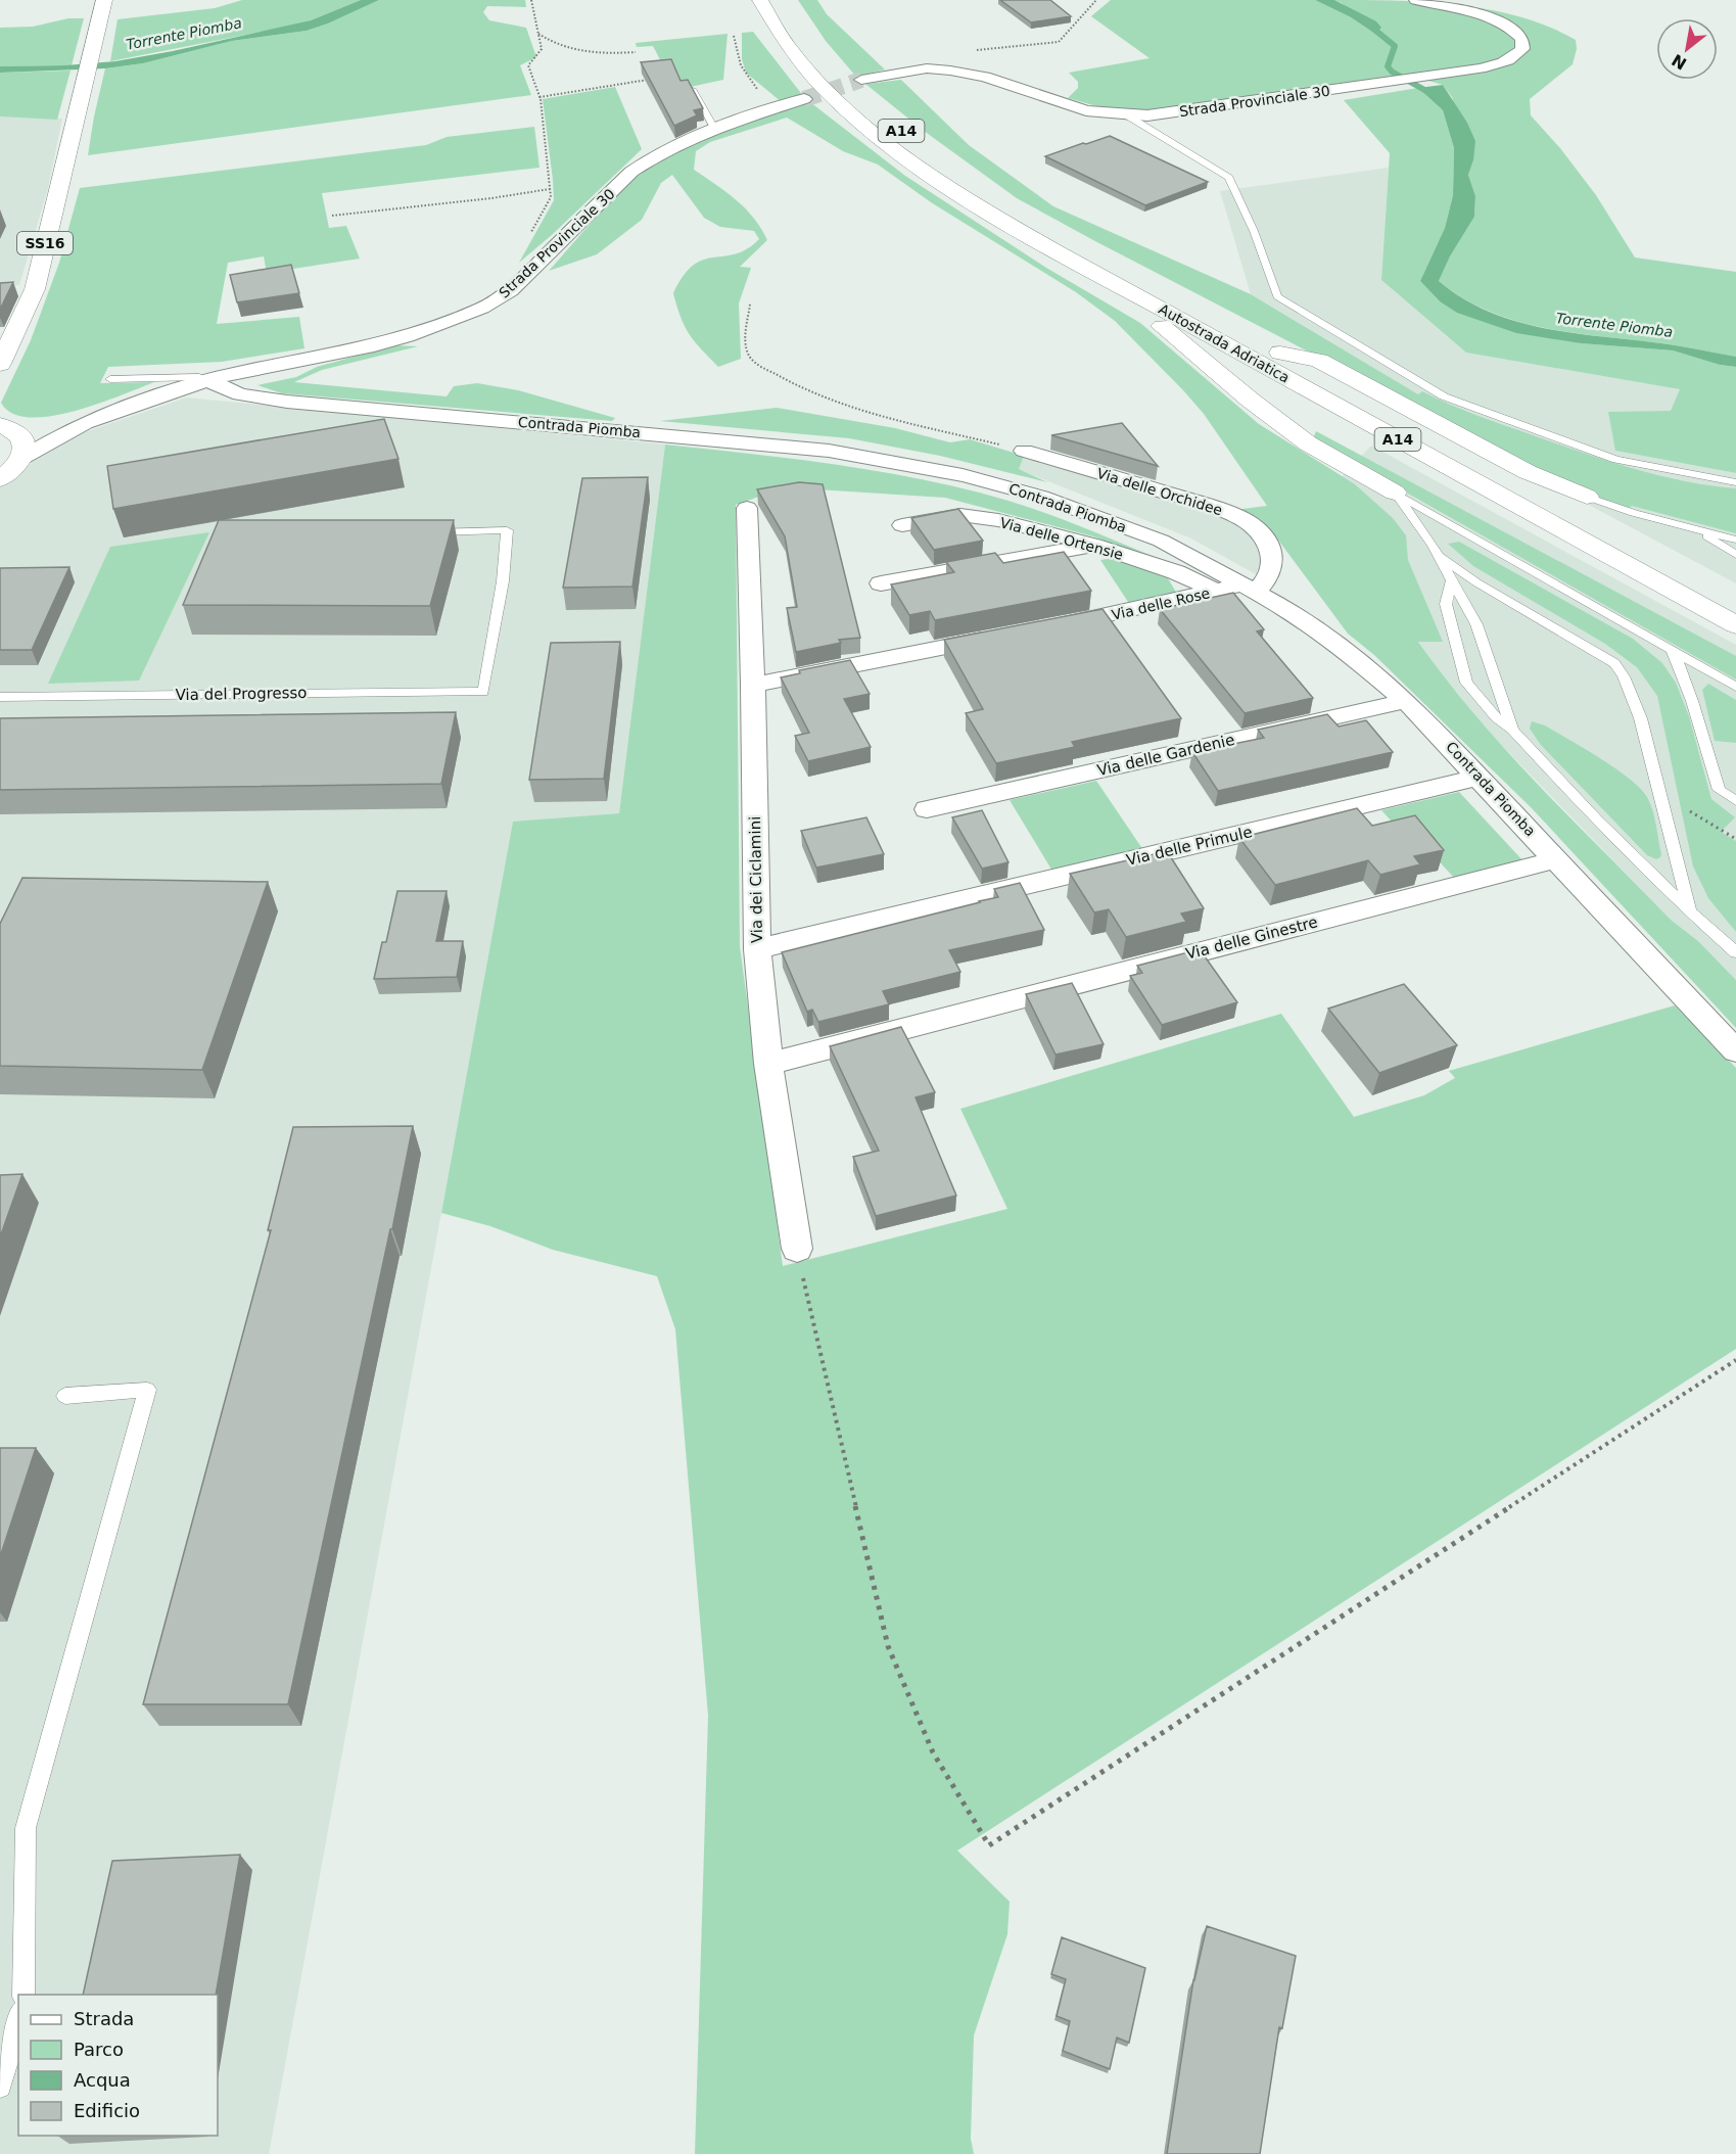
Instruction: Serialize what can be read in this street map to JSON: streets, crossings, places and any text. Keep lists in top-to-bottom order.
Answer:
{
  "streets": {
    "main road": ["A14", "SS16", "Autostrada Adriatica"],
    "street": [
      "Strada Provinciale 30",
      "Contrada Piomba",
      "Via delle Orchidee",
      "Via delle Ortensie",
      "Via delle Rose",
      "Via delle Gardenie",
      "Via delle Primule",
      "Via dei Ciclamini",
      "Via delle Ginestre"
    ],
    "lane": ["Via del Progresso"]
  },
  "crossings": [
    ["Strada Provinciale 30", "Contrada Piomba"],
    ["Contrada Piomba", "Via delle Orchidee"],
    ["Contrada Piomba", "Via delle Rose"],
    ["Contrada Piomba", "Via delle Gardenie"],
    ["Contrada Piomba", "Via delle Primule"],
    ["Contrada Piomba", "Via delle Ginestre"],
    ["Via delle Orchidee", "Via delle Rose"],
    ["Via delle Ortensie", "Via delle Rose"],
    ["Via delle Primule", "Via dei Ciclamini"],
    ["Via dei Ciclamini", "Via delle Ginestre"]
  ],
  "water": ["Torrente Piomba"],
  "legend": [
    "Strada",
    "Parco",
    "Acqua",
    "Edificio"
  ],
  "north": "bottom left"
}
